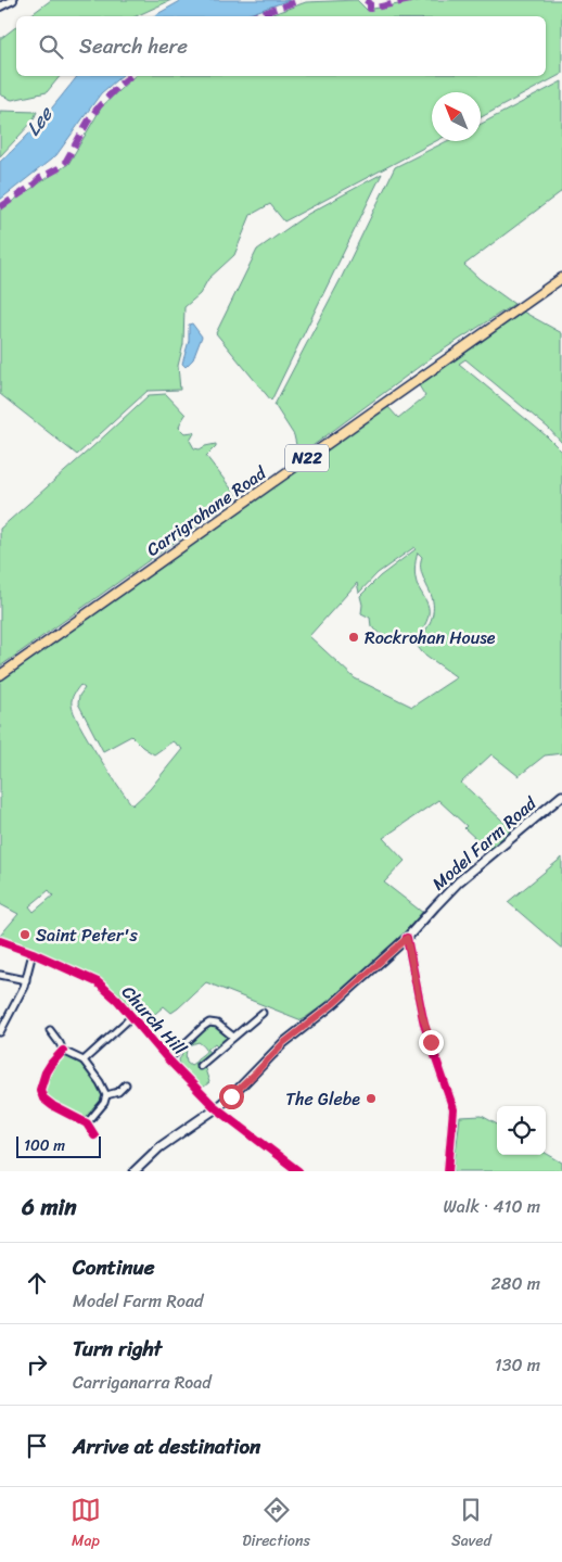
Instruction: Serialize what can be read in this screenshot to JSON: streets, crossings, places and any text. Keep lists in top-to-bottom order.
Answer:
{
  "streets": {
    "highway": ["N22", "Carrigrohane Road"],
    "main road": ["Model Farm Road"],
    "street": ["Church Hill"]
  },
  "crossings": [
    ["Model Farm Road", "Church Hill"]
  ],
  "water": ["Lee"],
  "places": ["Rockrohan House", "Saint Peter's", "The Glebe"],
  "scale_bar": "100 m",
  "north": "top left",
  "page": {
    "search": "Search here",
    "scale": "100 m",
    "heading": ["6 min", "Walk · 410 m"],
    "list": [
      ["Continue", "Model Farm Road", "280 m"],
      ["Turn right", "Carriganarra Road", "130 m"],
      "Arrive at destination"
    ],
    "nav": ["Map", "Directions", "Saved"]
  }
}
